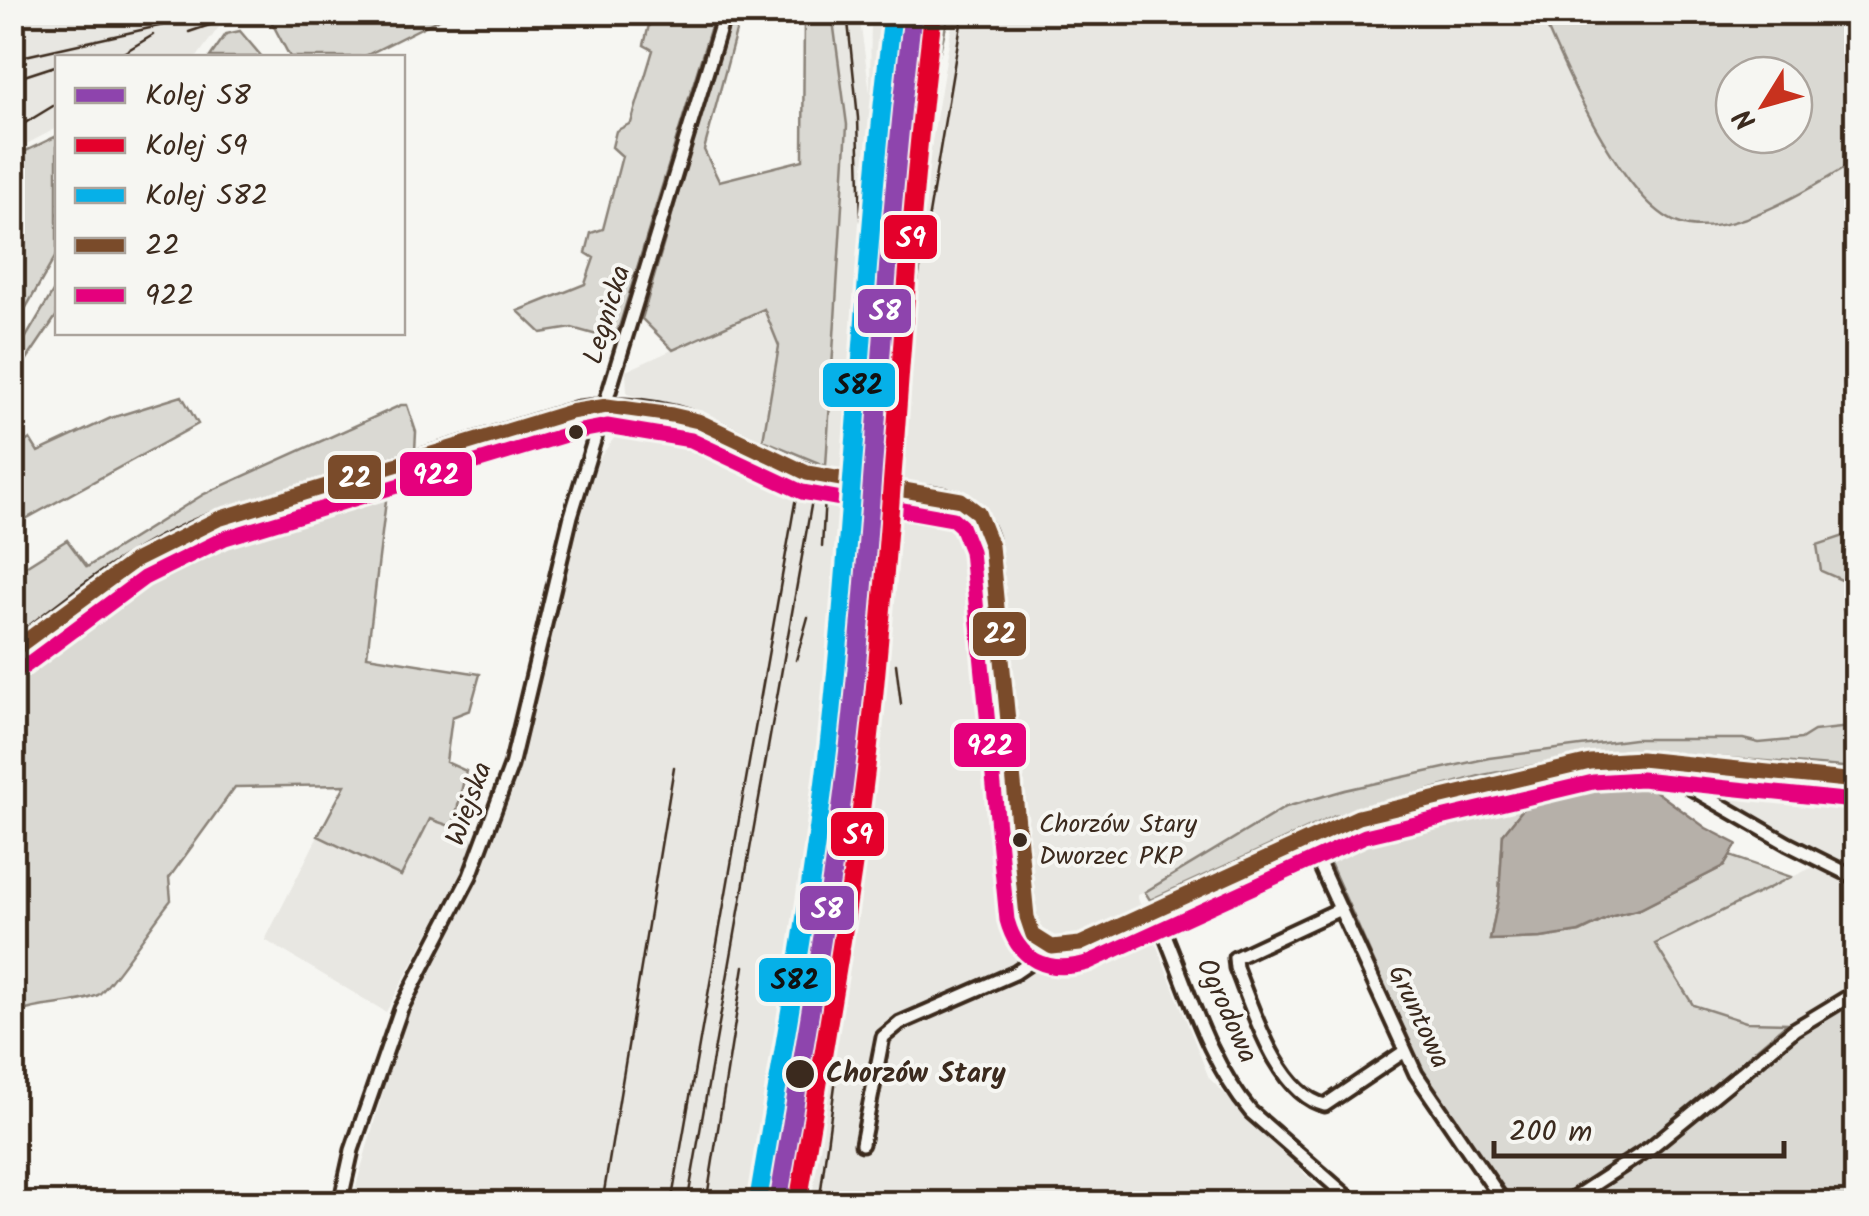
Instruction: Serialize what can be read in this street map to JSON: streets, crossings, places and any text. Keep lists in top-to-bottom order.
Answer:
{
  "streets": {
    "street": [
      "Legnicka",
      "Wiejska",
      "Ogrodowa",
      "Gruntowa"
    ]
  },
  "crossings": [
    ["Legnicka", "Wiejska"]
  ],
  "places": ["Chorzów Stary Dworzec PKP", "Chorzów Stary"],
  "lines": [
    "rail line S8",
    "rail line S82",
    "rail line S9",
    "transit line 22",
    "transit line 922"
  ],
  "legend": [
    "Kolej S8",
    "Kolej S9",
    "Kolej S82",
    "22",
    "922"
  ],
  "scale_bar": "200 m",
  "north": "bottom left"
}
